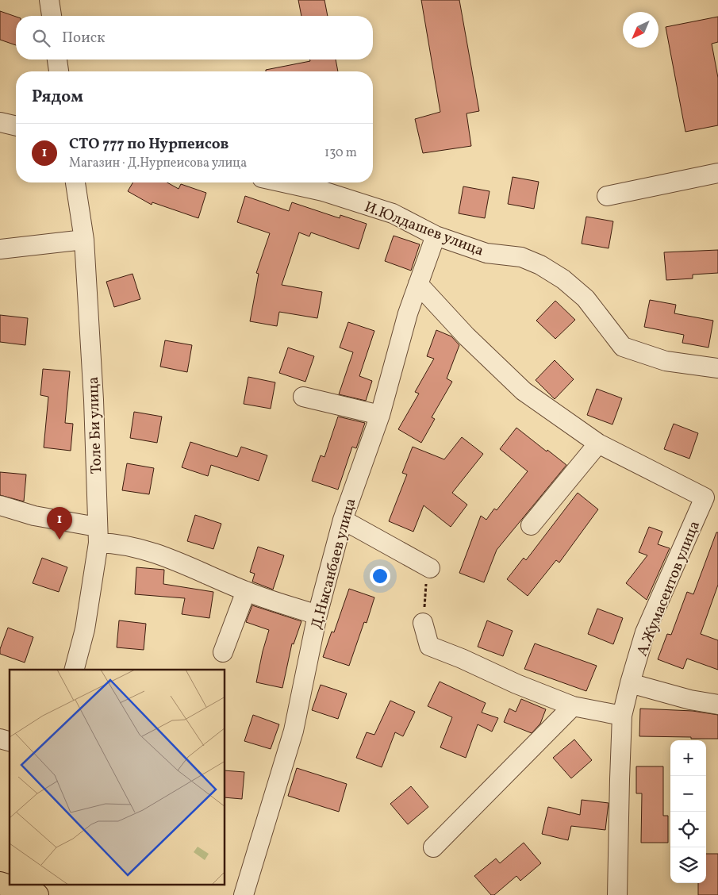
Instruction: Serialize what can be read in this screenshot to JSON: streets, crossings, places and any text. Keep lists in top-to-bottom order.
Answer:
{
  "streets": {
    "street": [
      "И.Юлдашев улица",
      "Толе Би улица",
      "Д.Нысанбаев улица",
      "А.Жумасеитов улица"
    ]
  },
  "crossings": [
    ["И.Юлдашев улица", "Д.Нысанбаев улица"],
    ["Д.Нысанбаев улица", "А.Жумасеитов улица"]
  ],
  "north": "bottom left",
  "page": {
    "search": "Поиск",
    "heading": "Рядом",
    "list": [
      {
        "mark": "1",
        "name": "СТО 777 по Нурпеисов",
        "note": "Магазин · Д.Нурпеисова улица",
        "value": "130 m"
      }
    ],
    "pins": "1",
    "map_buttons": ["+", "−"]
  }
}
